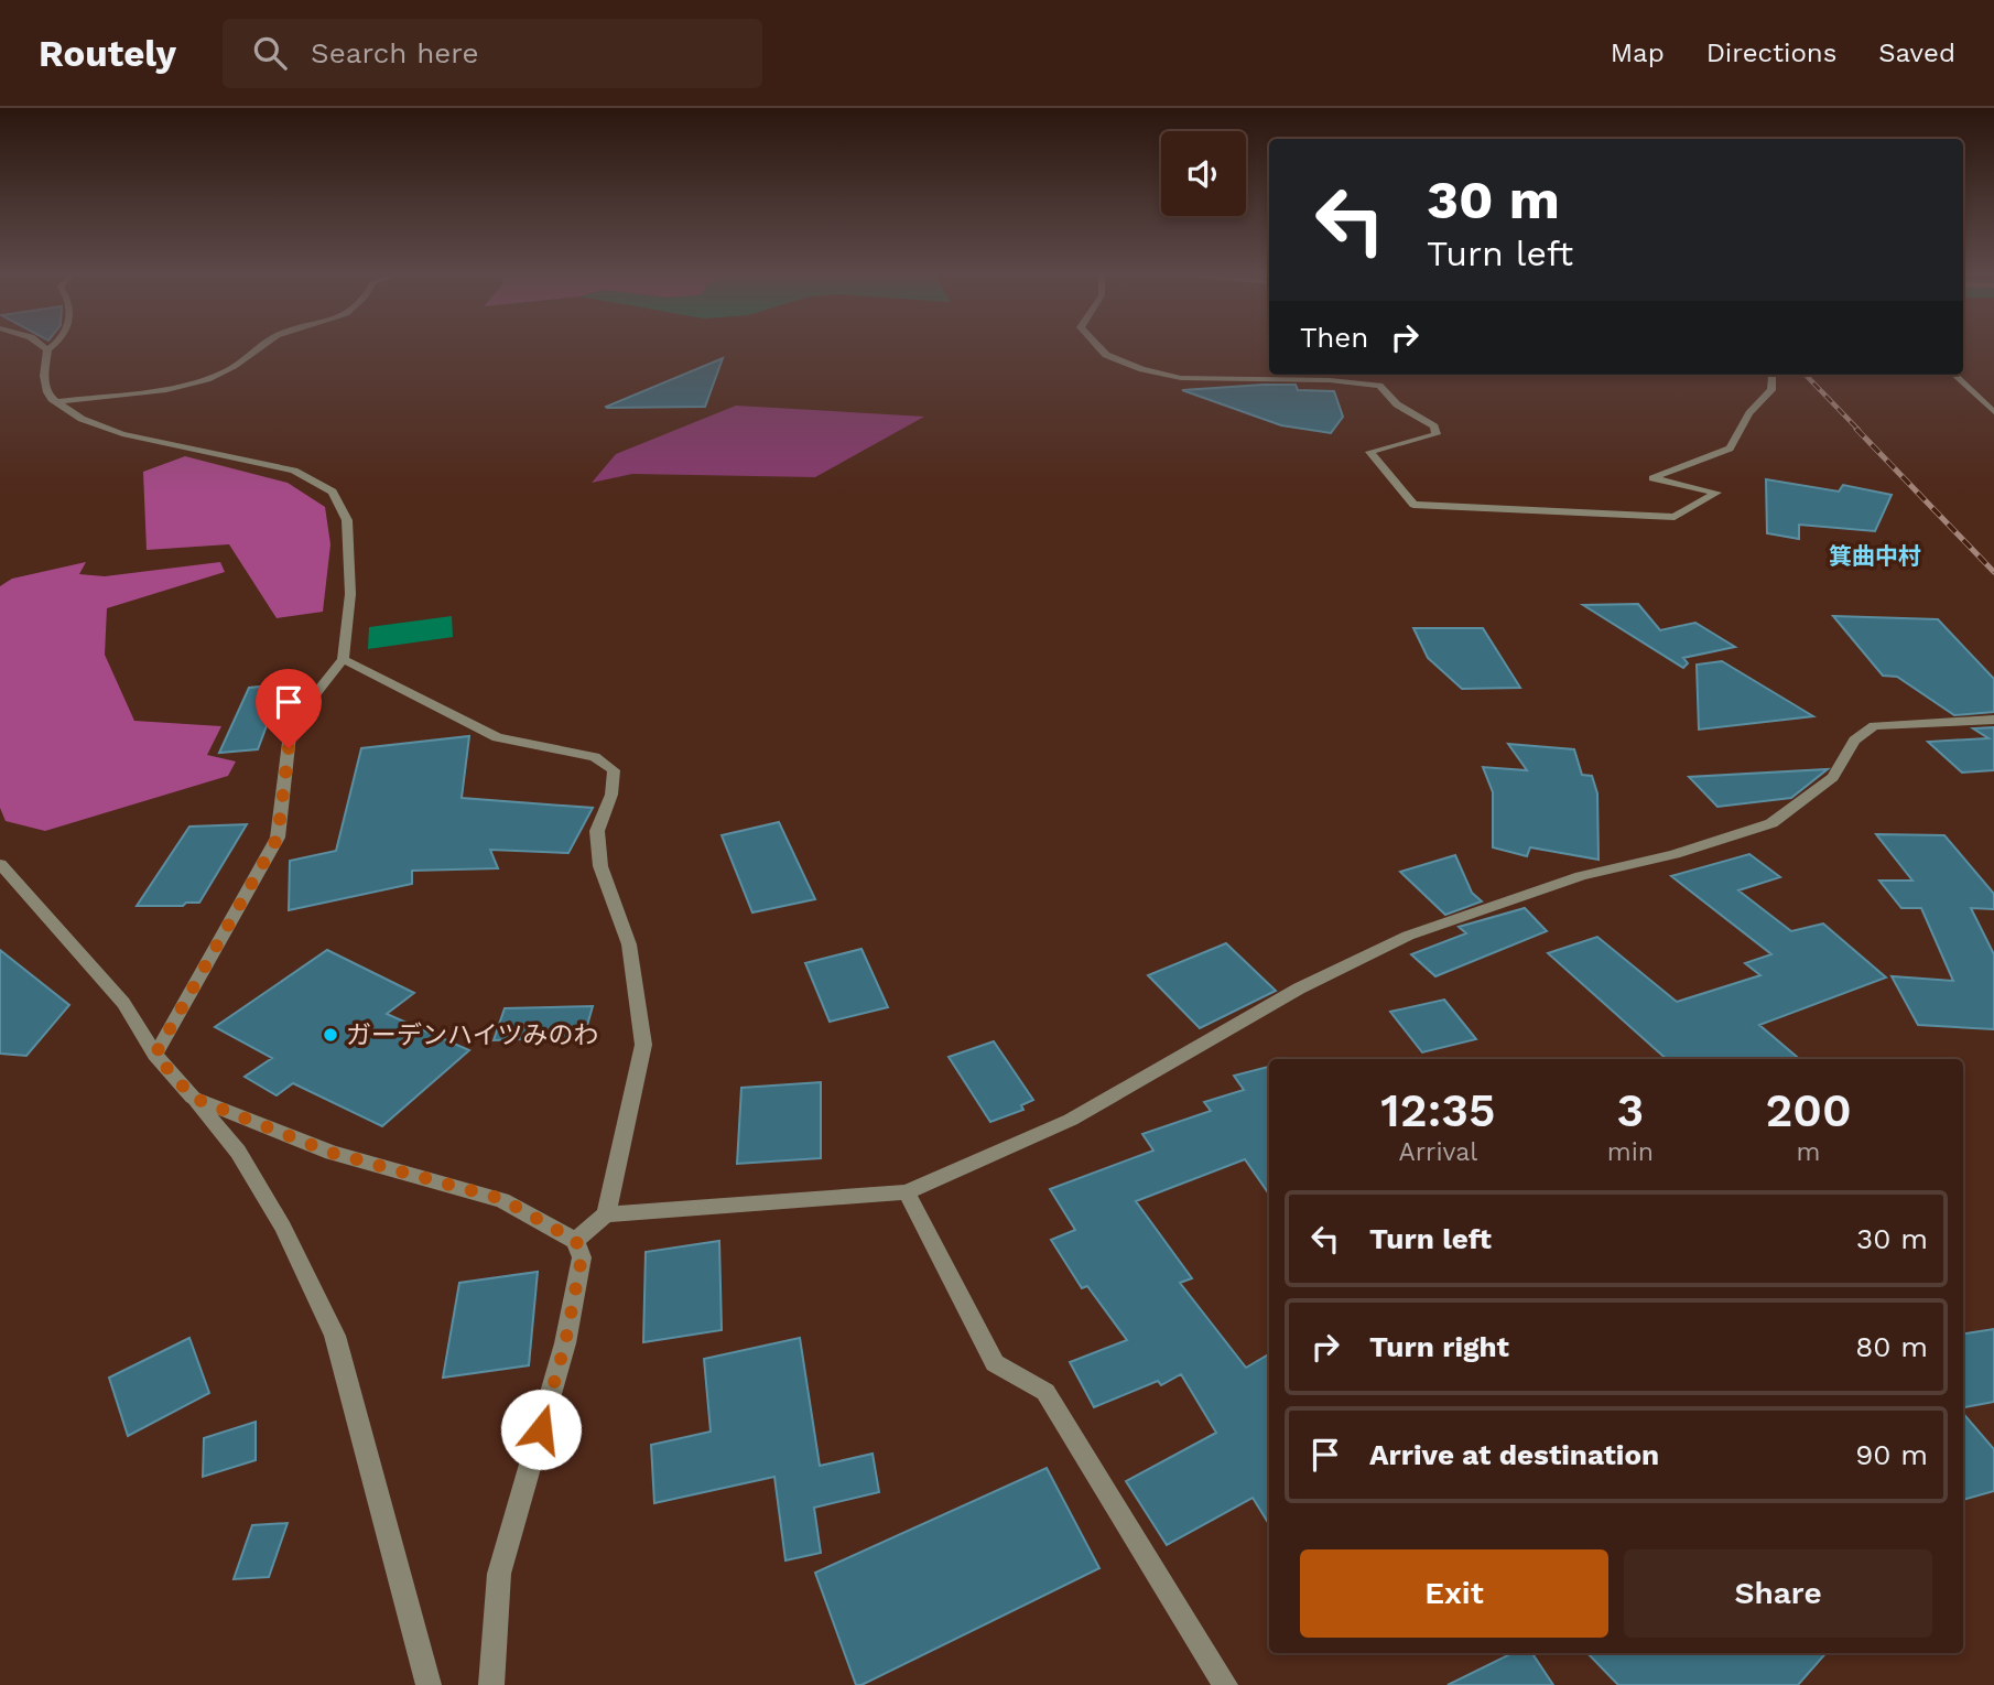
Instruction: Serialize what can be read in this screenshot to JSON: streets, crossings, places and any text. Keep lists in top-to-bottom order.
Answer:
{
  "districts": ["箕曲中村"],
  "places": ["ガーデンハイツみのわ"],
  "page": {
    "header": "Routely",
    "search": "Search here",
    "nav": ["Map", "Directions", "Saved"],
    "turn": ["30 m", "Turn left"],
    "then": "Then",
    "eta": [
      "12:35",
      "Arrival",
      "3",
      "min",
      "200",
      "m"
    ],
    "list": [
      {
        "name": "Turn left",
        "value": "30 m"
      },
      {
        "name": "Turn right",
        "value": "80 m"
      },
      {
        "name": "Arrive at destination",
        "value": "90 m"
      }
    ],
    "buttons": ["Exit", "Share"]
  }
}
